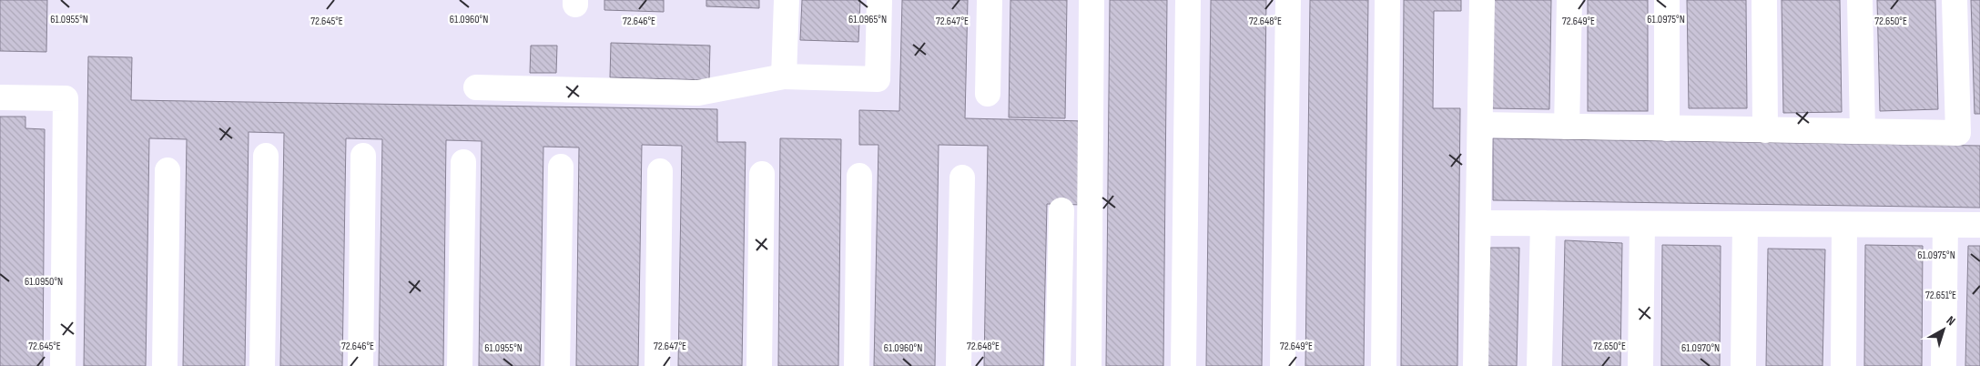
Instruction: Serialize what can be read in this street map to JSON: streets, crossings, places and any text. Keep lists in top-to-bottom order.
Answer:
{
  "north": "top right",
  "coordinates": [
    "61.0955°N",
    "61.0960°N",
    "61.0965°N",
    "61.0975°N",
    "72.645°E",
    "72.646°E",
    "72.647°E",
    "72.648°E",
    "72.649°E",
    "72.650°E",
    "61.0950°N",
    "72.651°E",
    "61.0970°N"
  ]
}
